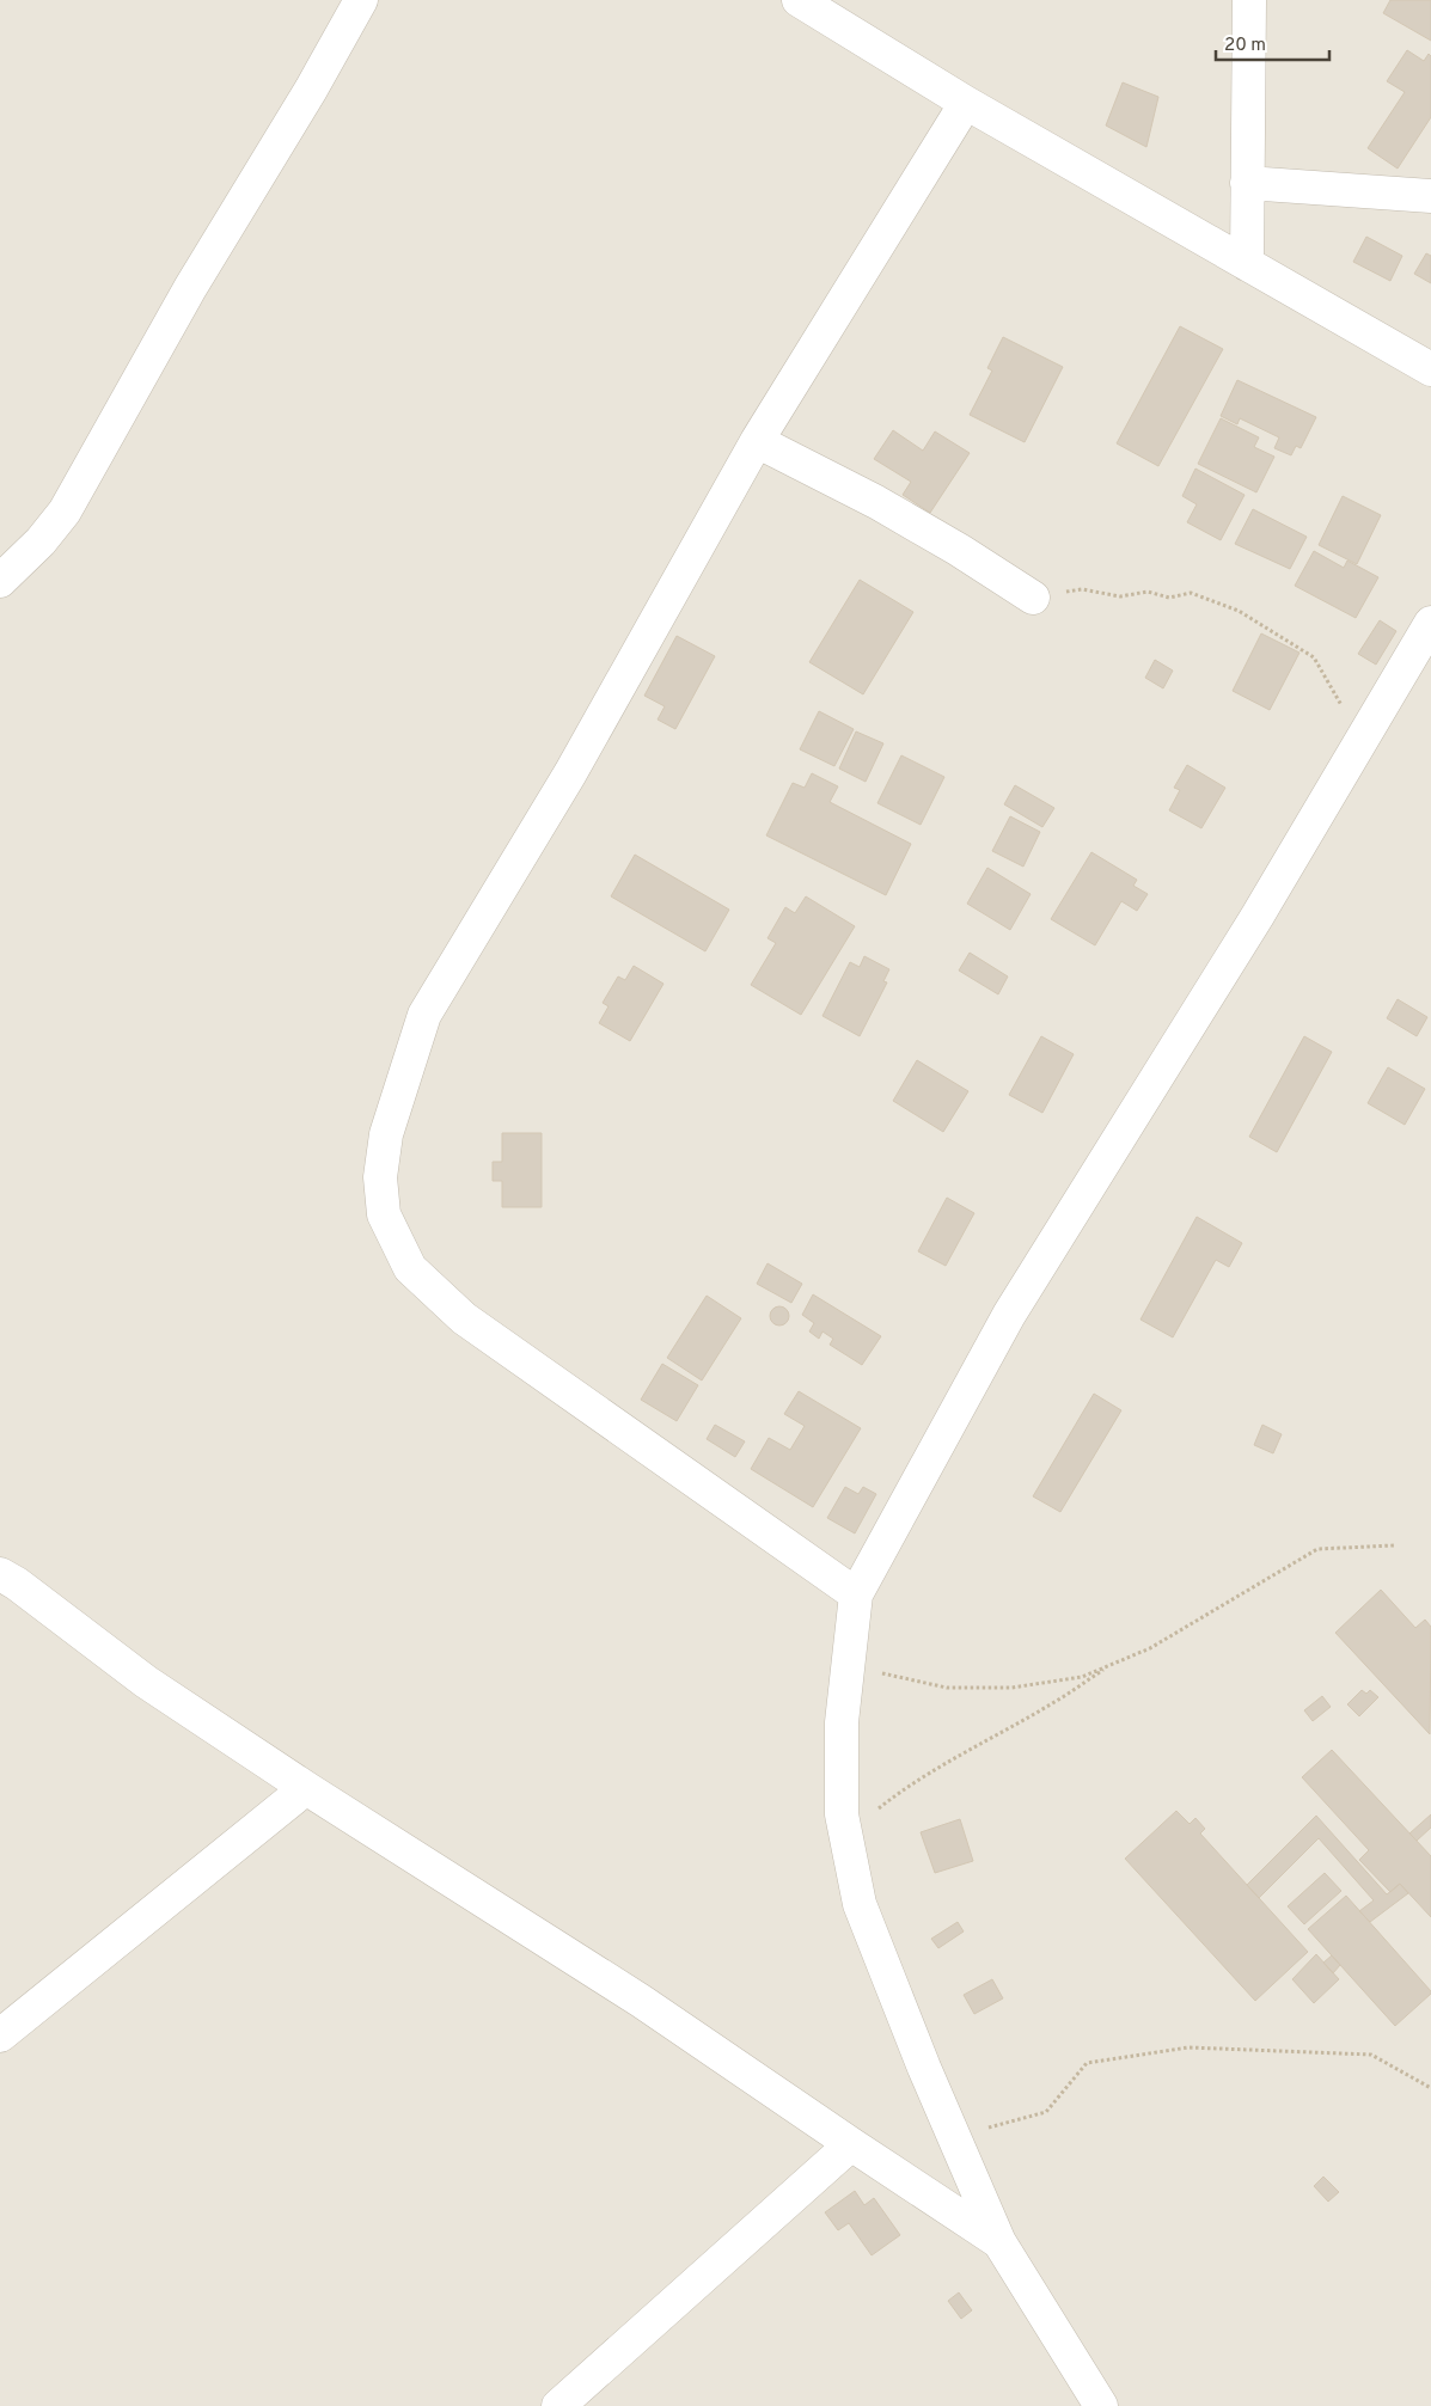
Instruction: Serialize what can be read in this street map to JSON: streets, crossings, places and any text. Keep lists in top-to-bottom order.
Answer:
{
  "scale_bar": "20 m"
}
